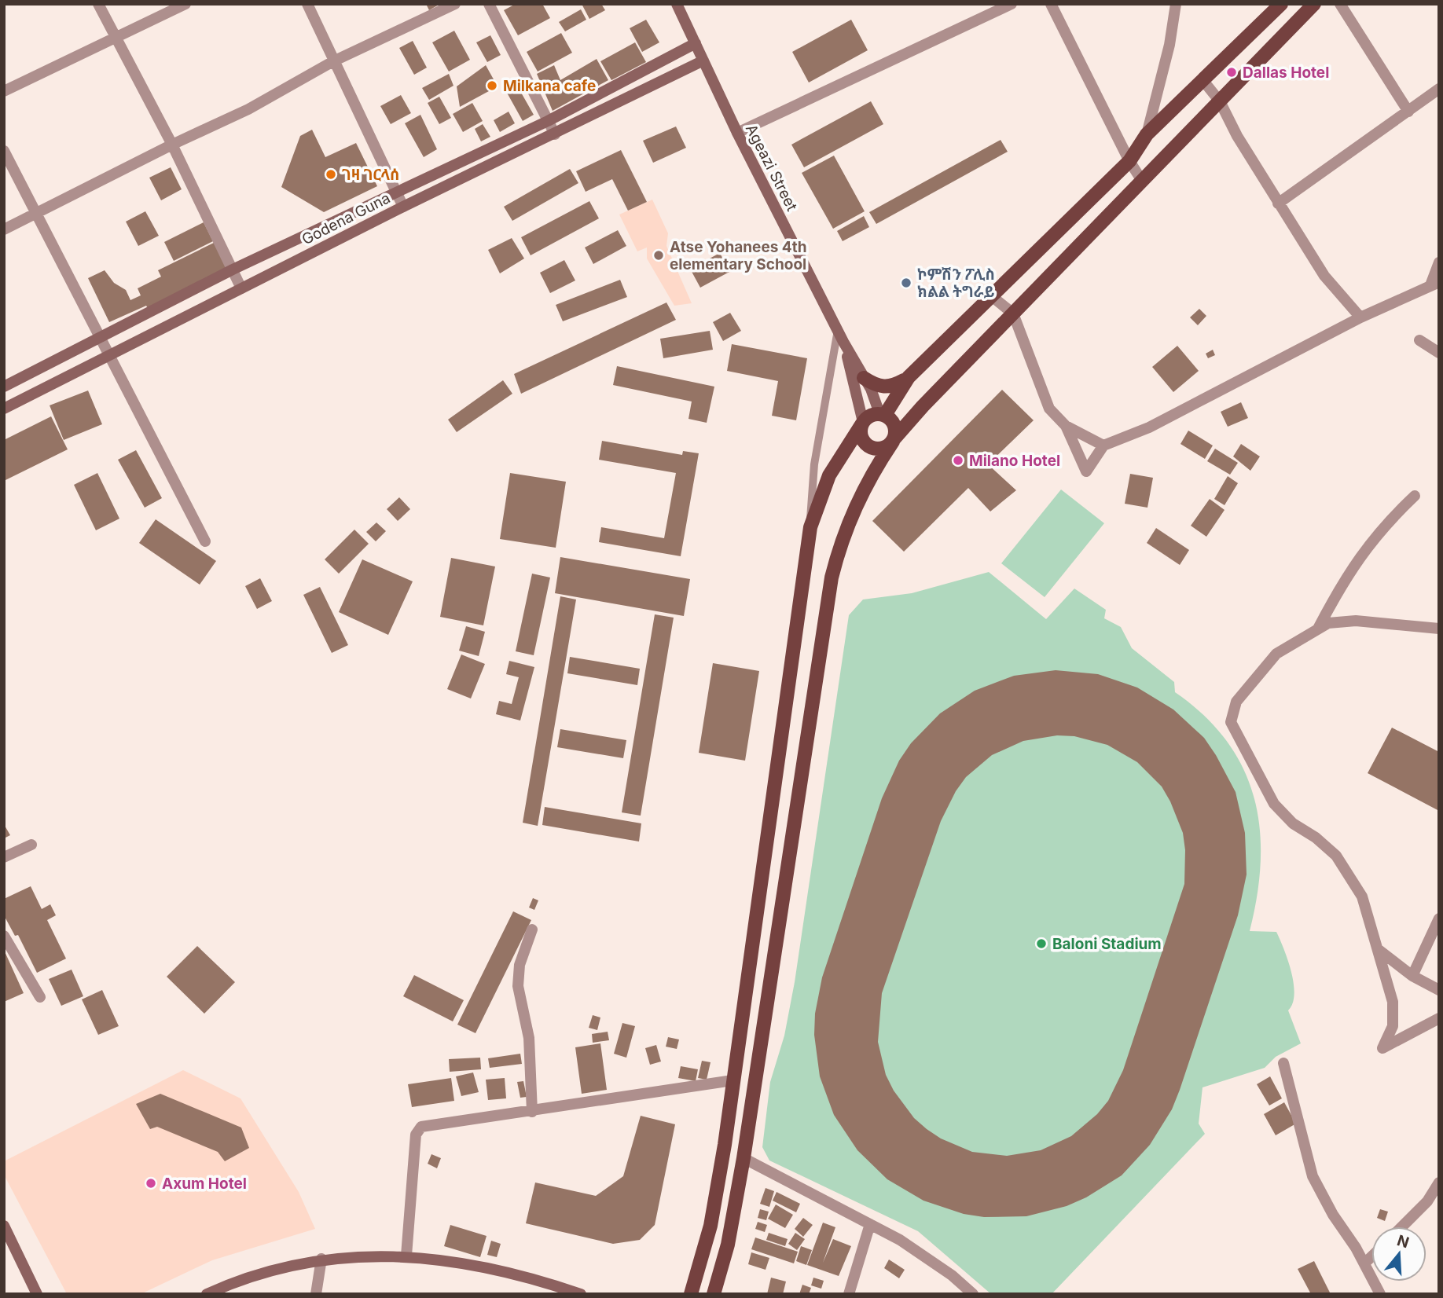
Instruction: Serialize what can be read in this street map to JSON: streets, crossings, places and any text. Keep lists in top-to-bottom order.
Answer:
{
  "streets": {
    "main road": ["Ageazi Street", "Godena Guna"]
  },
  "crossings": [
    ["Ageazi Street", "Godena Guna"]
  ],
  "places": [
    "Dallas Hotel",
    "Milkana cafe",
    "ገዛ ገርላሰ",
    "Atse Yohanees 4th elementary School",
    "ኮምሽን ፖሊስ ክልል ትግራይ",
    "Milano Hotel",
    "Baloni Stadium",
    "Axum Hotel"
  ],
  "north": "top"
}
